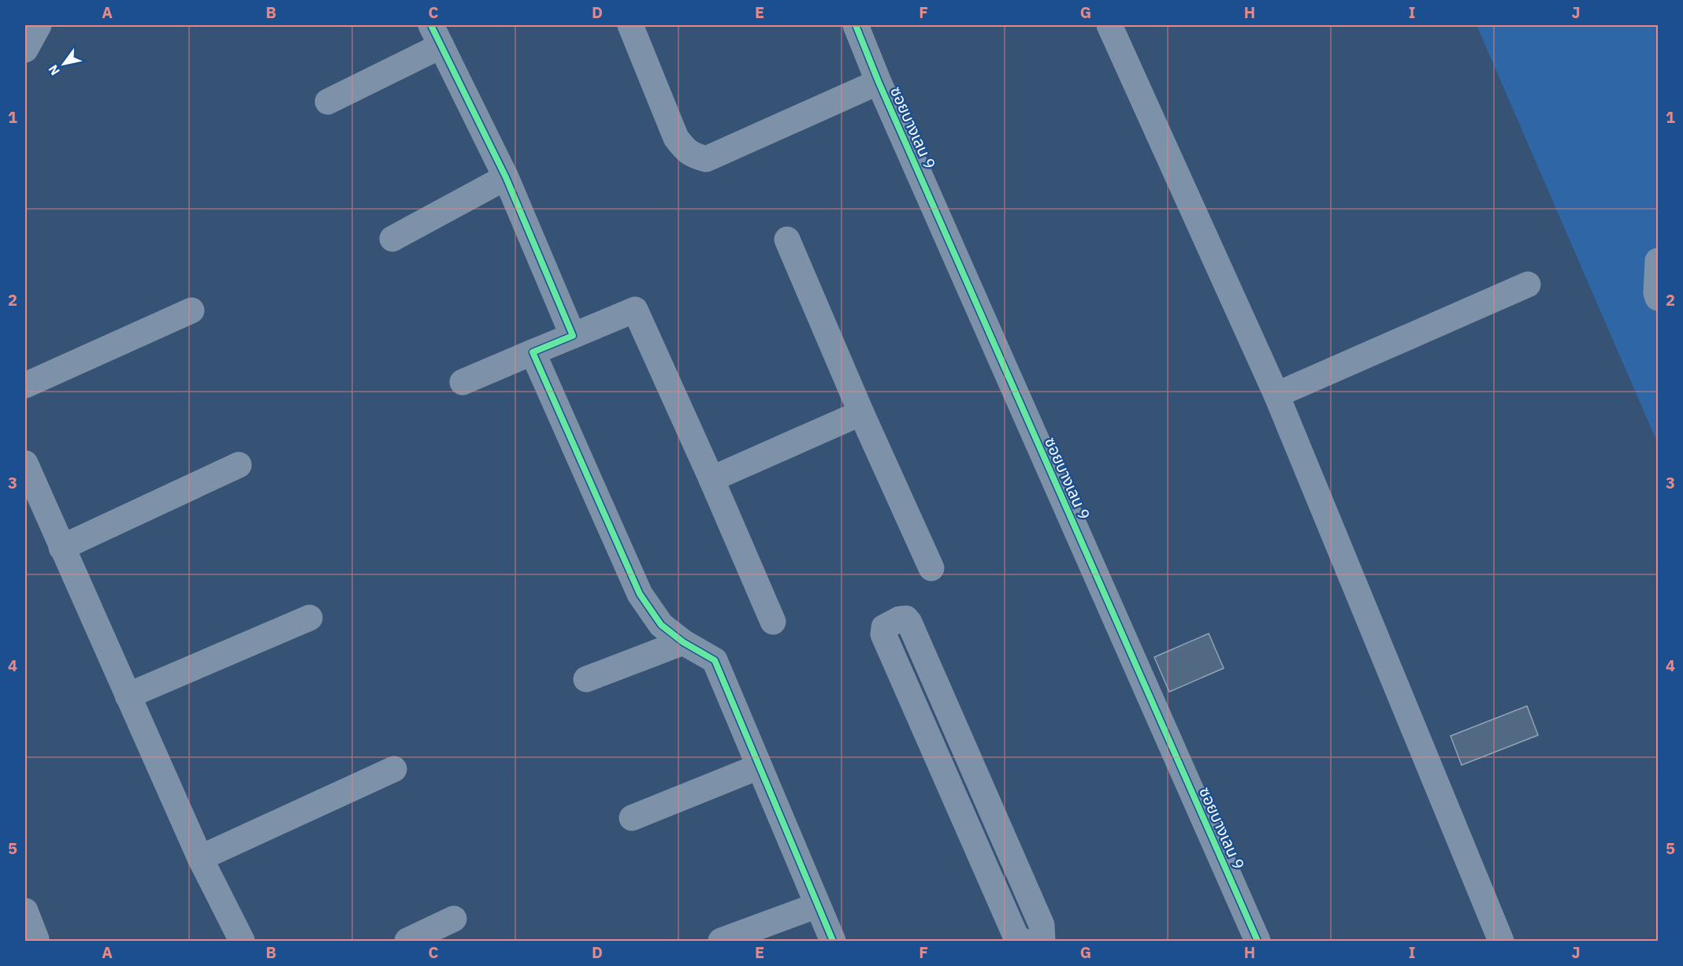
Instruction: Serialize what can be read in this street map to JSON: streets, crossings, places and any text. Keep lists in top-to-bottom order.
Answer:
{
  "streets": {
    "street": ["ซอยบางเลน 9"]
  },
  "north": "bottom left",
  "grid": {
    "columns": [
      "A",
      "B",
      "C",
      "D",
      "E",
      "F",
      "G",
      "H",
      "I",
      "J"
    ],
    "rows": [
      "1",
      "2",
      "3",
      "4",
      "5"
    ]
  }
}
